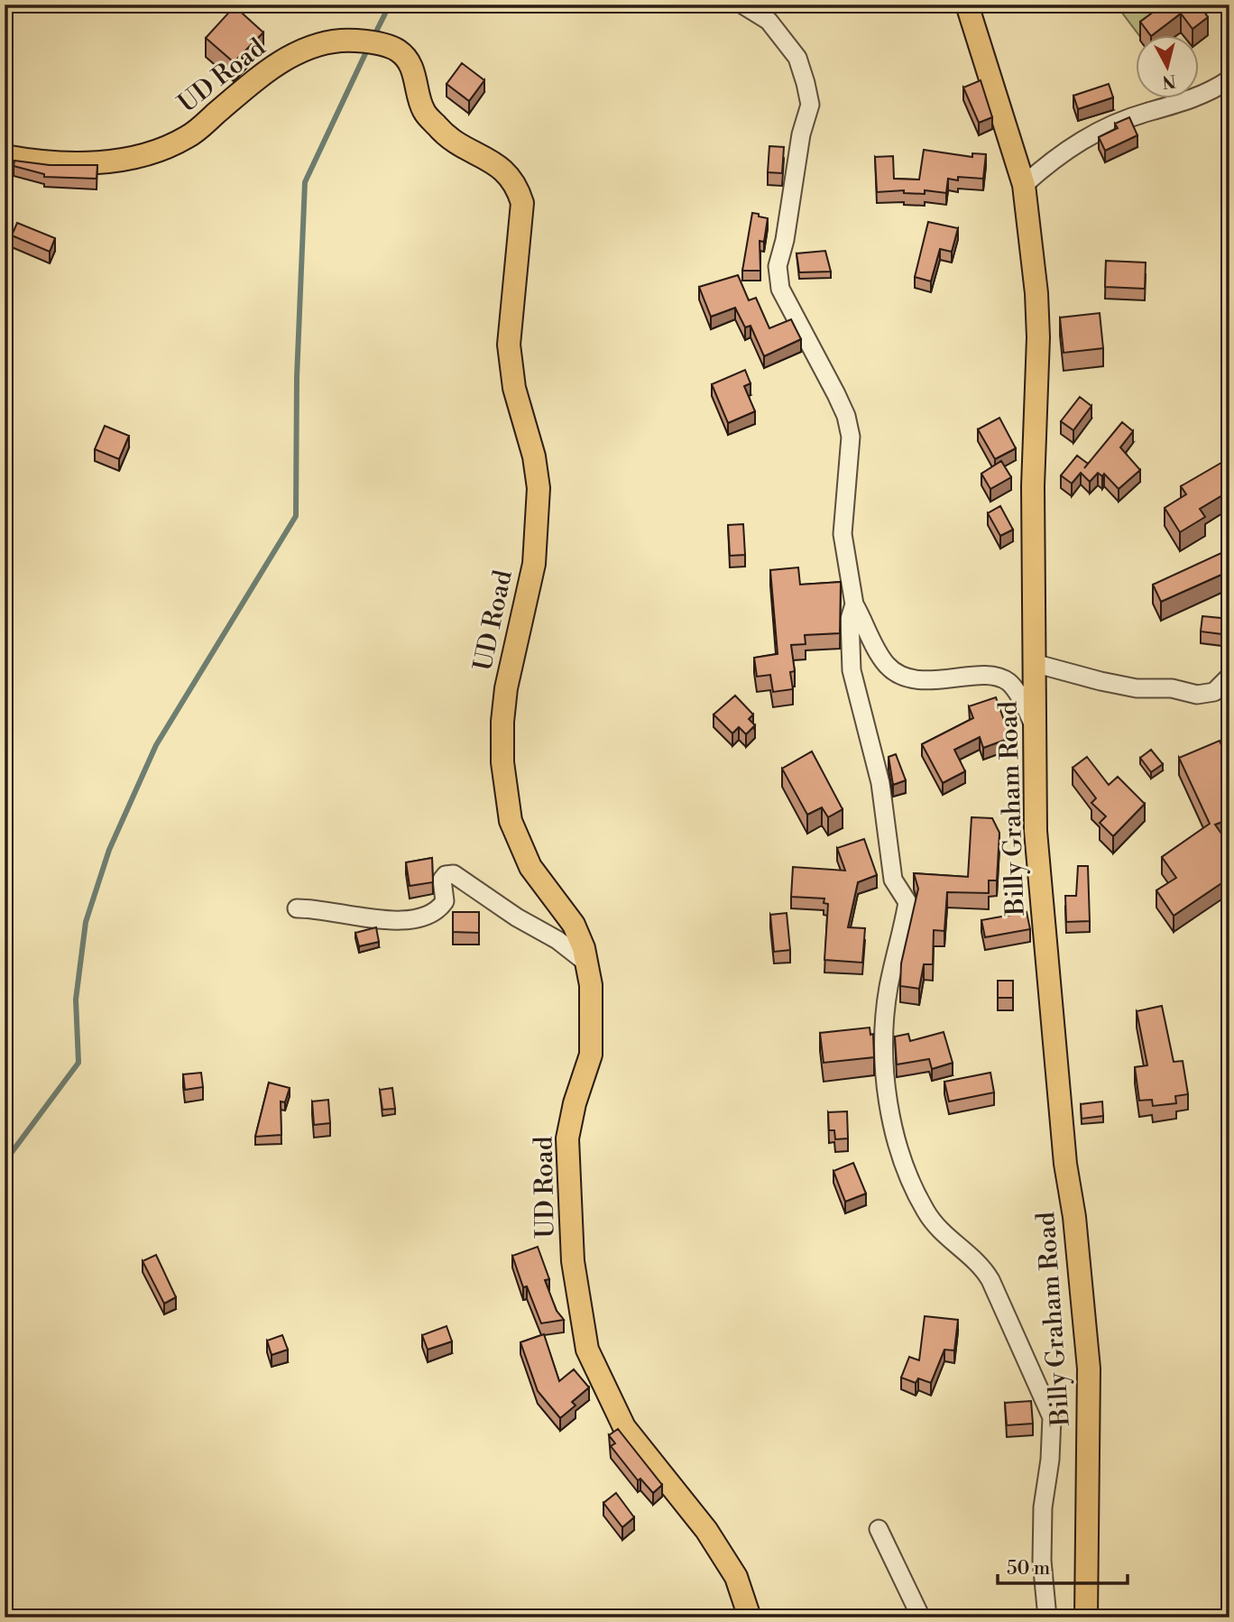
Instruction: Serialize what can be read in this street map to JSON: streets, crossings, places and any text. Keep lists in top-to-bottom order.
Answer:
{
  "streets": {
    "main road": ["UD Road", "Billy Graham Road"]
  },
  "scale_bar": "50 m",
  "north": "bottom"
}
